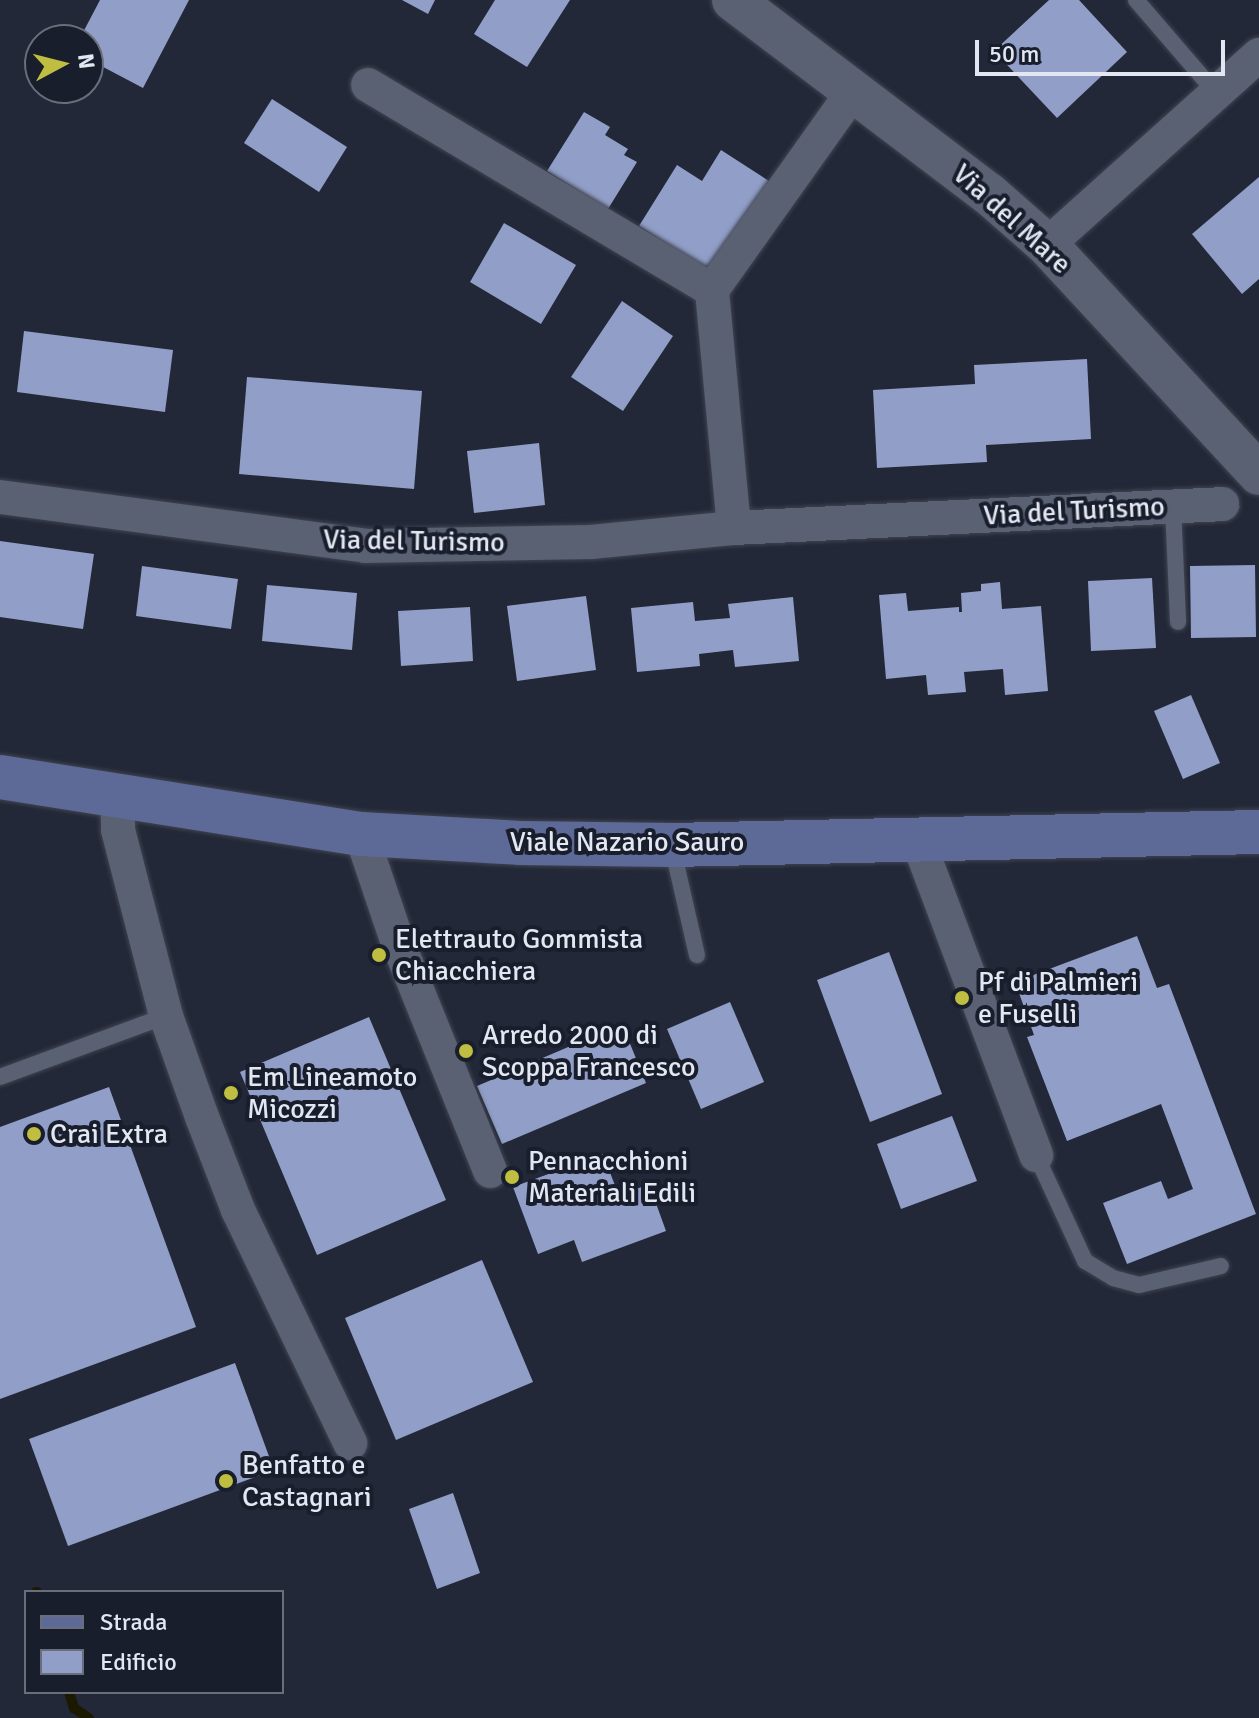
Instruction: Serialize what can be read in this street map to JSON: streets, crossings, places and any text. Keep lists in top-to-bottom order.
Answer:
{
  "streets": {
    "main road": ["Viale Nazario Sauro"],
    "street": ["Via del Mare", "Via del Turismo"]
  },
  "places": [
    "Elettrauto Gommista Chiacchiera",
    "Pf di Palmieri e Fuselli",
    "Arredo 2000 di Scoppa Francesco",
    "Em Lineamoto Micozzi",
    "Crai Extra",
    "Pennacchioni Materiali Edili",
    "Benfatto e Castagnari"
  ],
  "legend": ["Strada", "Edificio"],
  "scale_bar": "50 m",
  "north": "right"
}
